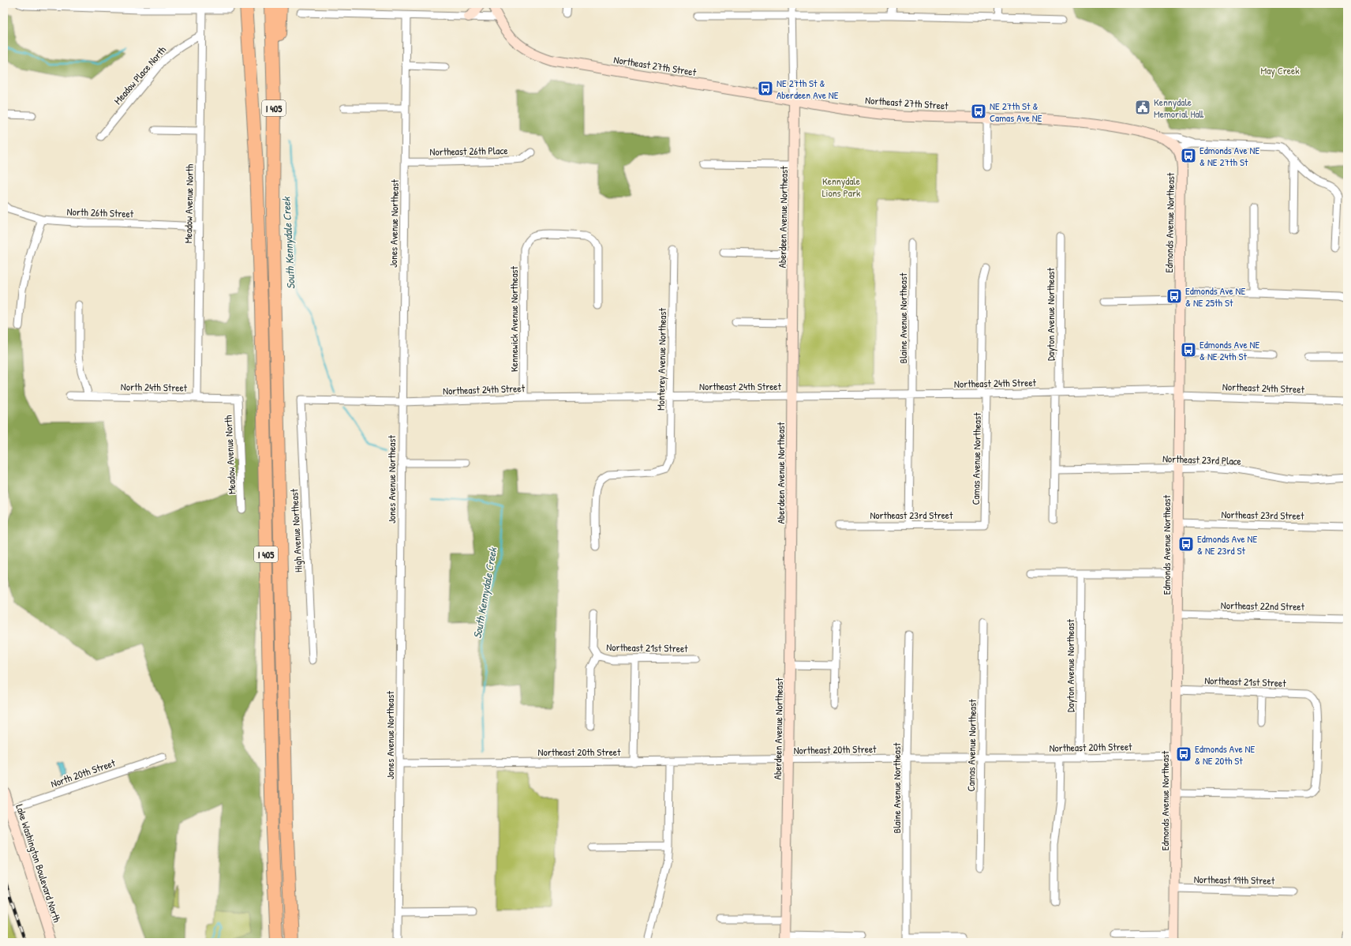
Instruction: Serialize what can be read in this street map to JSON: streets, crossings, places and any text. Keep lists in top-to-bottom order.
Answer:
{
  "streets": {
    "highway": ["I 405"],
    "street": [
      "Northeast 27th Street",
      "Meadow Place North",
      "Northeast 26th Place",
      "Meadow Avenue North",
      "North 26th Street",
      "Aberdeen Avenue Northeast",
      "Edmonds Avenue Northeast",
      "Jones Avenue Northeast",
      "Dayton Avenue Northeast",
      "Blaine Avenue Northeast",
      "Kennewick Avenue Northeast",
      "Monterey Avenue Northeast",
      "Northeast 24th Street",
      "North 24th Street",
      "Camas Avenue Northeast",
      "Northeast 23rd Place",
      "Northeast 23rd Street",
      "High Avenue Northeast",
      "Northeast 22nd Street",
      "Northeast 21st Street",
      "Northeast 20th Street",
      "North 20th Street",
      "Lake Washington Boulevard North",
      "Northeast 19th Street"
    ]
  },
  "crossings": [
    ["Northeast 27th Street", "Aberdeen Avenue Northeast"],
    ["Northeast 27th Street", "Edmonds Avenue Northeast"],
    ["Meadow Place North", "Meadow Avenue North"],
    ["Northeast 26th Place", "Jones Avenue Northeast"],
    ["Meadow Avenue North", "North 26th Street"],
    ["Meadow Avenue North", "North 24th Street"],
    ["Aberdeen Avenue Northeast", "Northeast 24th Street"],
    ["Aberdeen Avenue Northeast", "Northeast 20th Street"],
    ["Edmonds Avenue Northeast", "Northeast 24th Street"],
    ["Edmonds Avenue Northeast", "Northeast 23rd Place"],
    ["Edmonds Avenue Northeast", "Northeast 23rd Street"],
    ["Edmonds Avenue Northeast", "Northeast 22nd Street"],
    ["Edmonds Avenue Northeast", "Northeast 21st Street"],
    ["Edmonds Avenue Northeast", "Northeast 20th Street"],
    ["Edmonds Avenue Northeast", "Northeast 19th Street"],
    ["Jones Avenue Northeast", "Northeast 24th Street"],
    ["Jones Avenue Northeast", "Northeast 20th Street"],
    ["Dayton Avenue Northeast", "Northeast 24th Street"],
    ["Dayton Avenue Northeast", "Northeast 23rd Place"],
    ["Dayton Avenue Northeast", "Northeast 20th Street"],
    ["Blaine Avenue Northeast", "Northeast 24th Street"],
    ["Blaine Avenue Northeast", "Northeast 23rd Street"],
    ["Blaine Avenue Northeast", "Northeast 20th Street"],
    ["Kennewick Avenue Northeast", "Northeast 24th Street"],
    ["Monterey Avenue Northeast", "Northeast 24th Street"],
    ["Northeast 24th Street", "Camas Avenue Northeast"],
    ["Northeast 24th Street", "High Avenue Northeast"],
    ["Camas Avenue Northeast", "Northeast 23rd Street"],
    ["Camas Avenue Northeast", "Northeast 20th Street"],
    ["North 20th Street", "Lake Washington Boulevard North"]
  ],
  "water": ["South Kennydale Creek"],
  "parks": ["May Creek", "Kennydale Lions Park"],
  "places": {
    "bus stop": [
      "NE 27th St & Aberdeen Ave NE",
      "NE 27th St & Camas Ave NE",
      "Edmonds Ave NE & NE 27th St",
      "Edmonds Ave NE & NE 25th St",
      "Edmonds Ave NE & NE 24th St",
      "Edmonds Ave NE & NE 23rd St",
      "Edmonds Ave NE & NE 20th St"
    ],
    "public building": ["Kennydale Memorial Hall"]
  }
}
